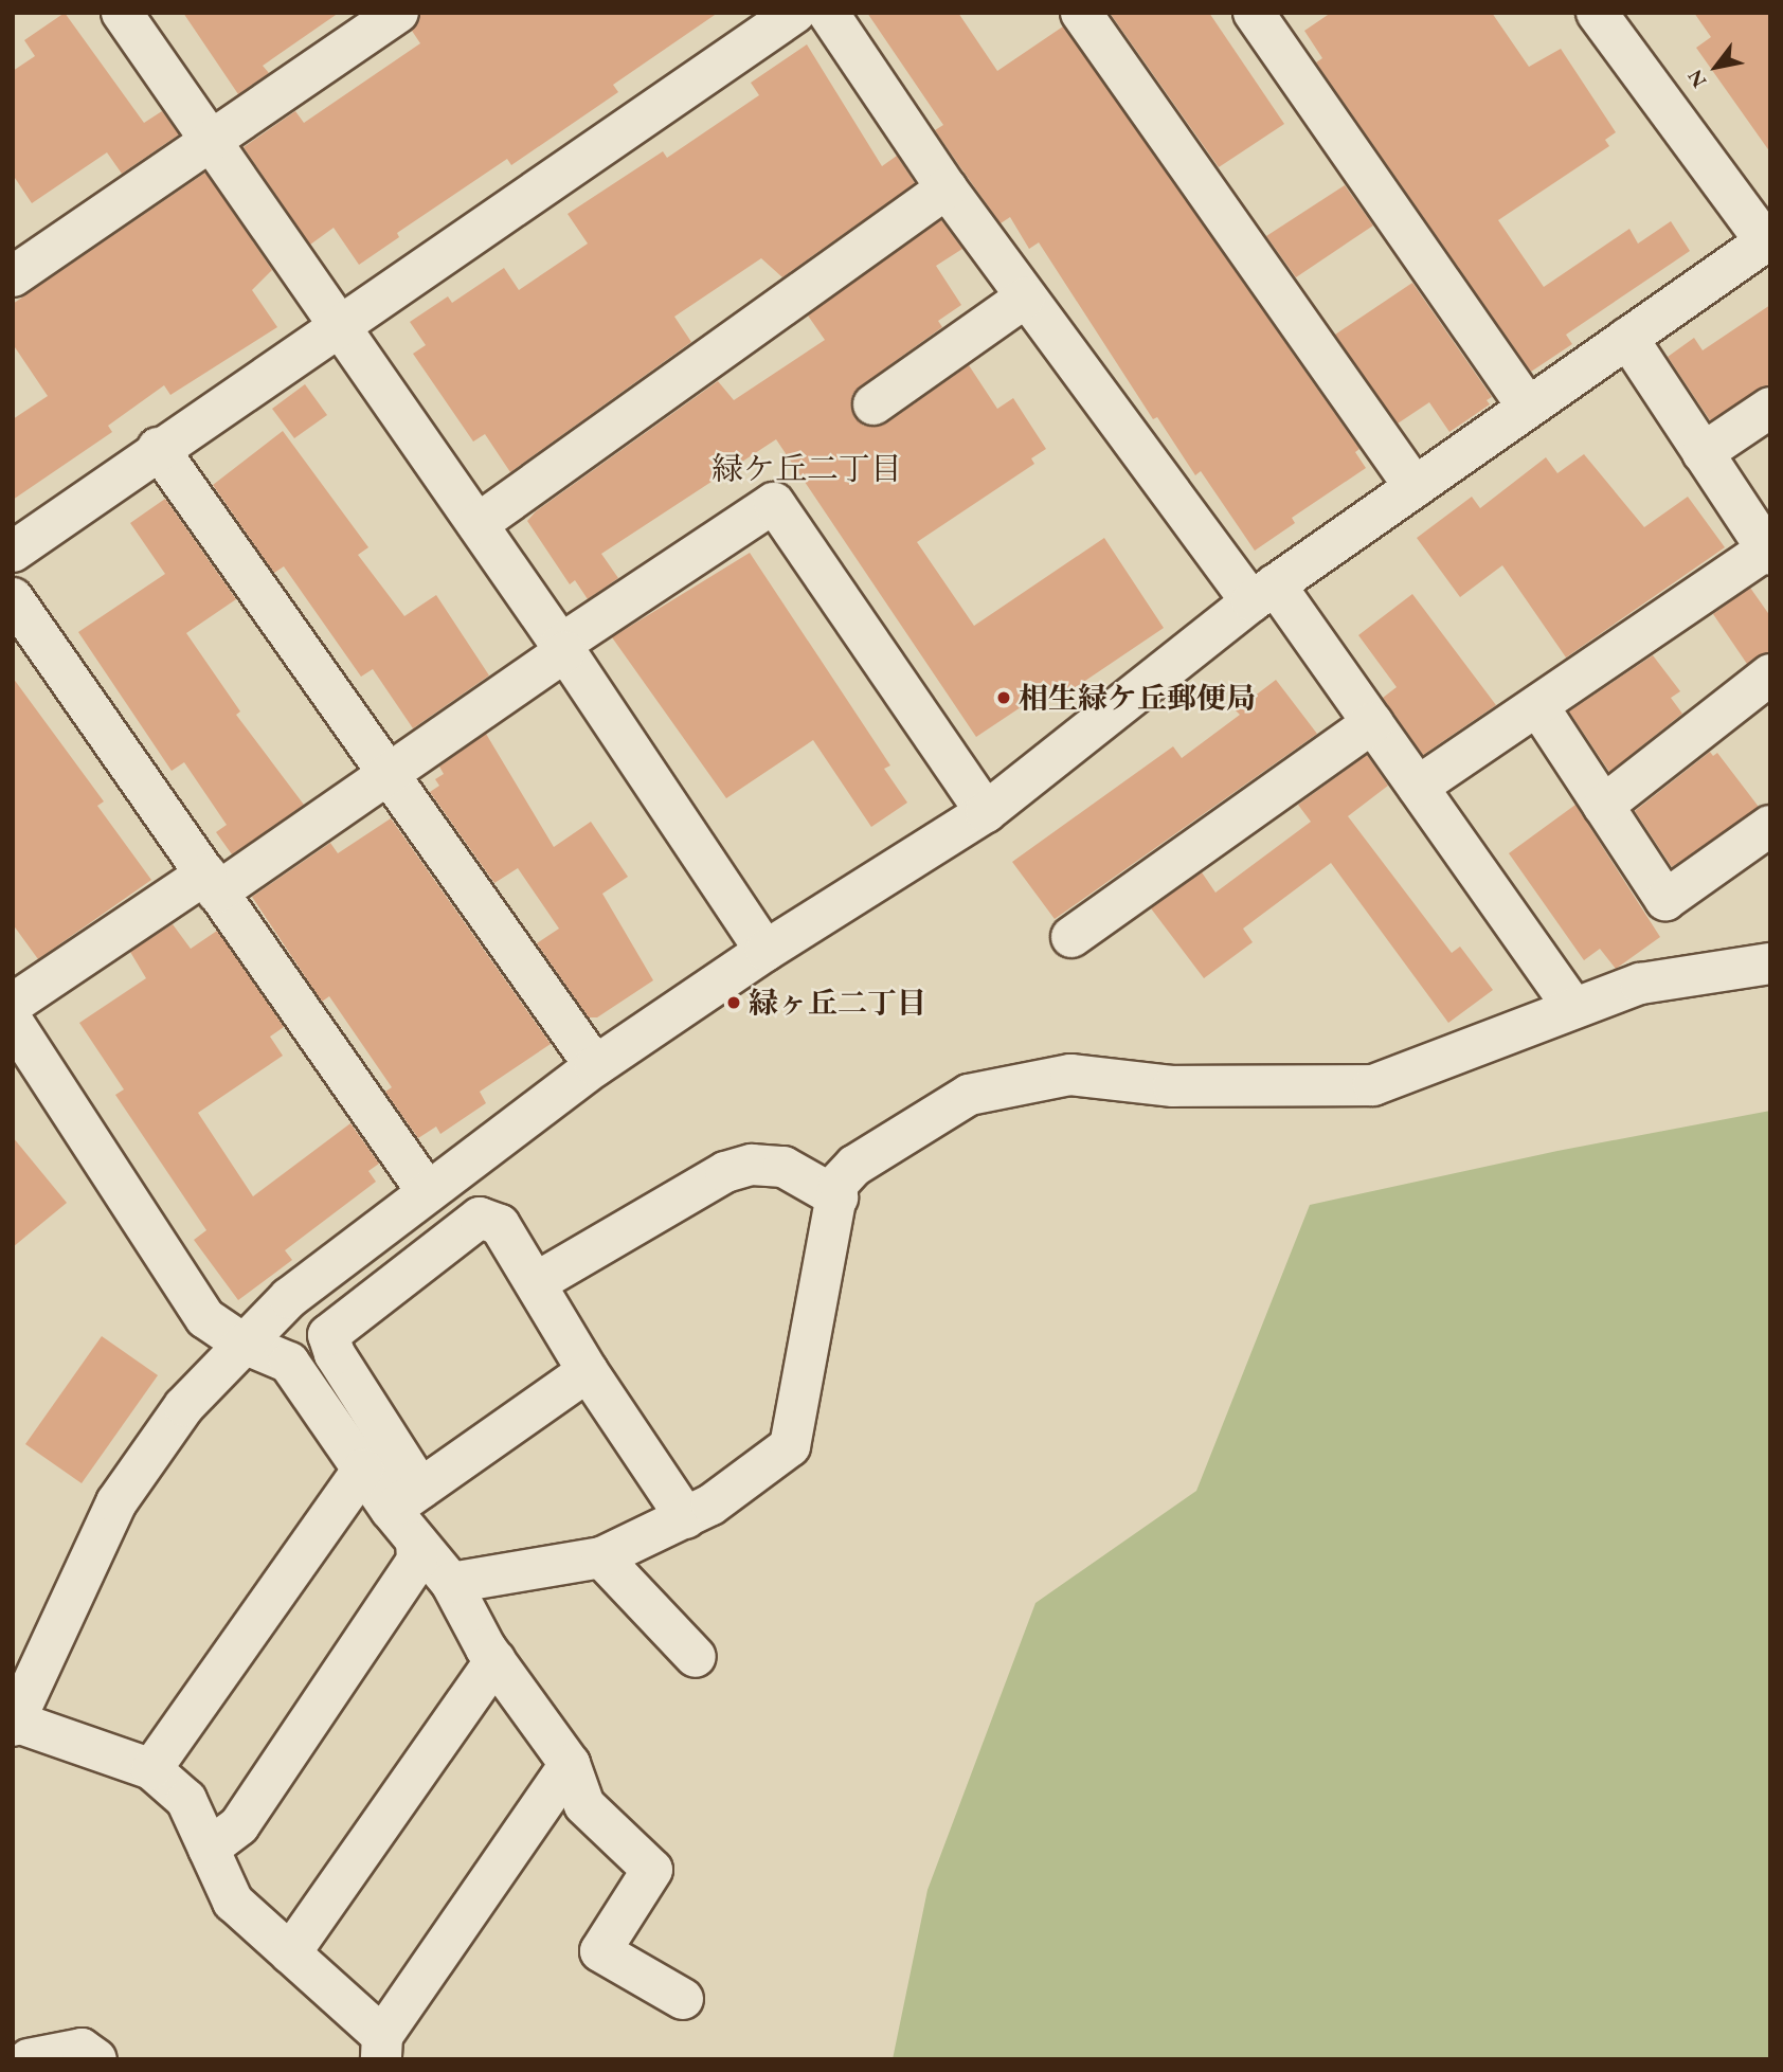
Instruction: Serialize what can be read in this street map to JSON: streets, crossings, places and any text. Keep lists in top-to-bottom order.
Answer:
{
  "districts": ["緑ケ丘二丁目"],
  "places": ["相生緑ケ丘郵便局", "緑ヶ丘二丁目"],
  "north": "bottom left"
}
